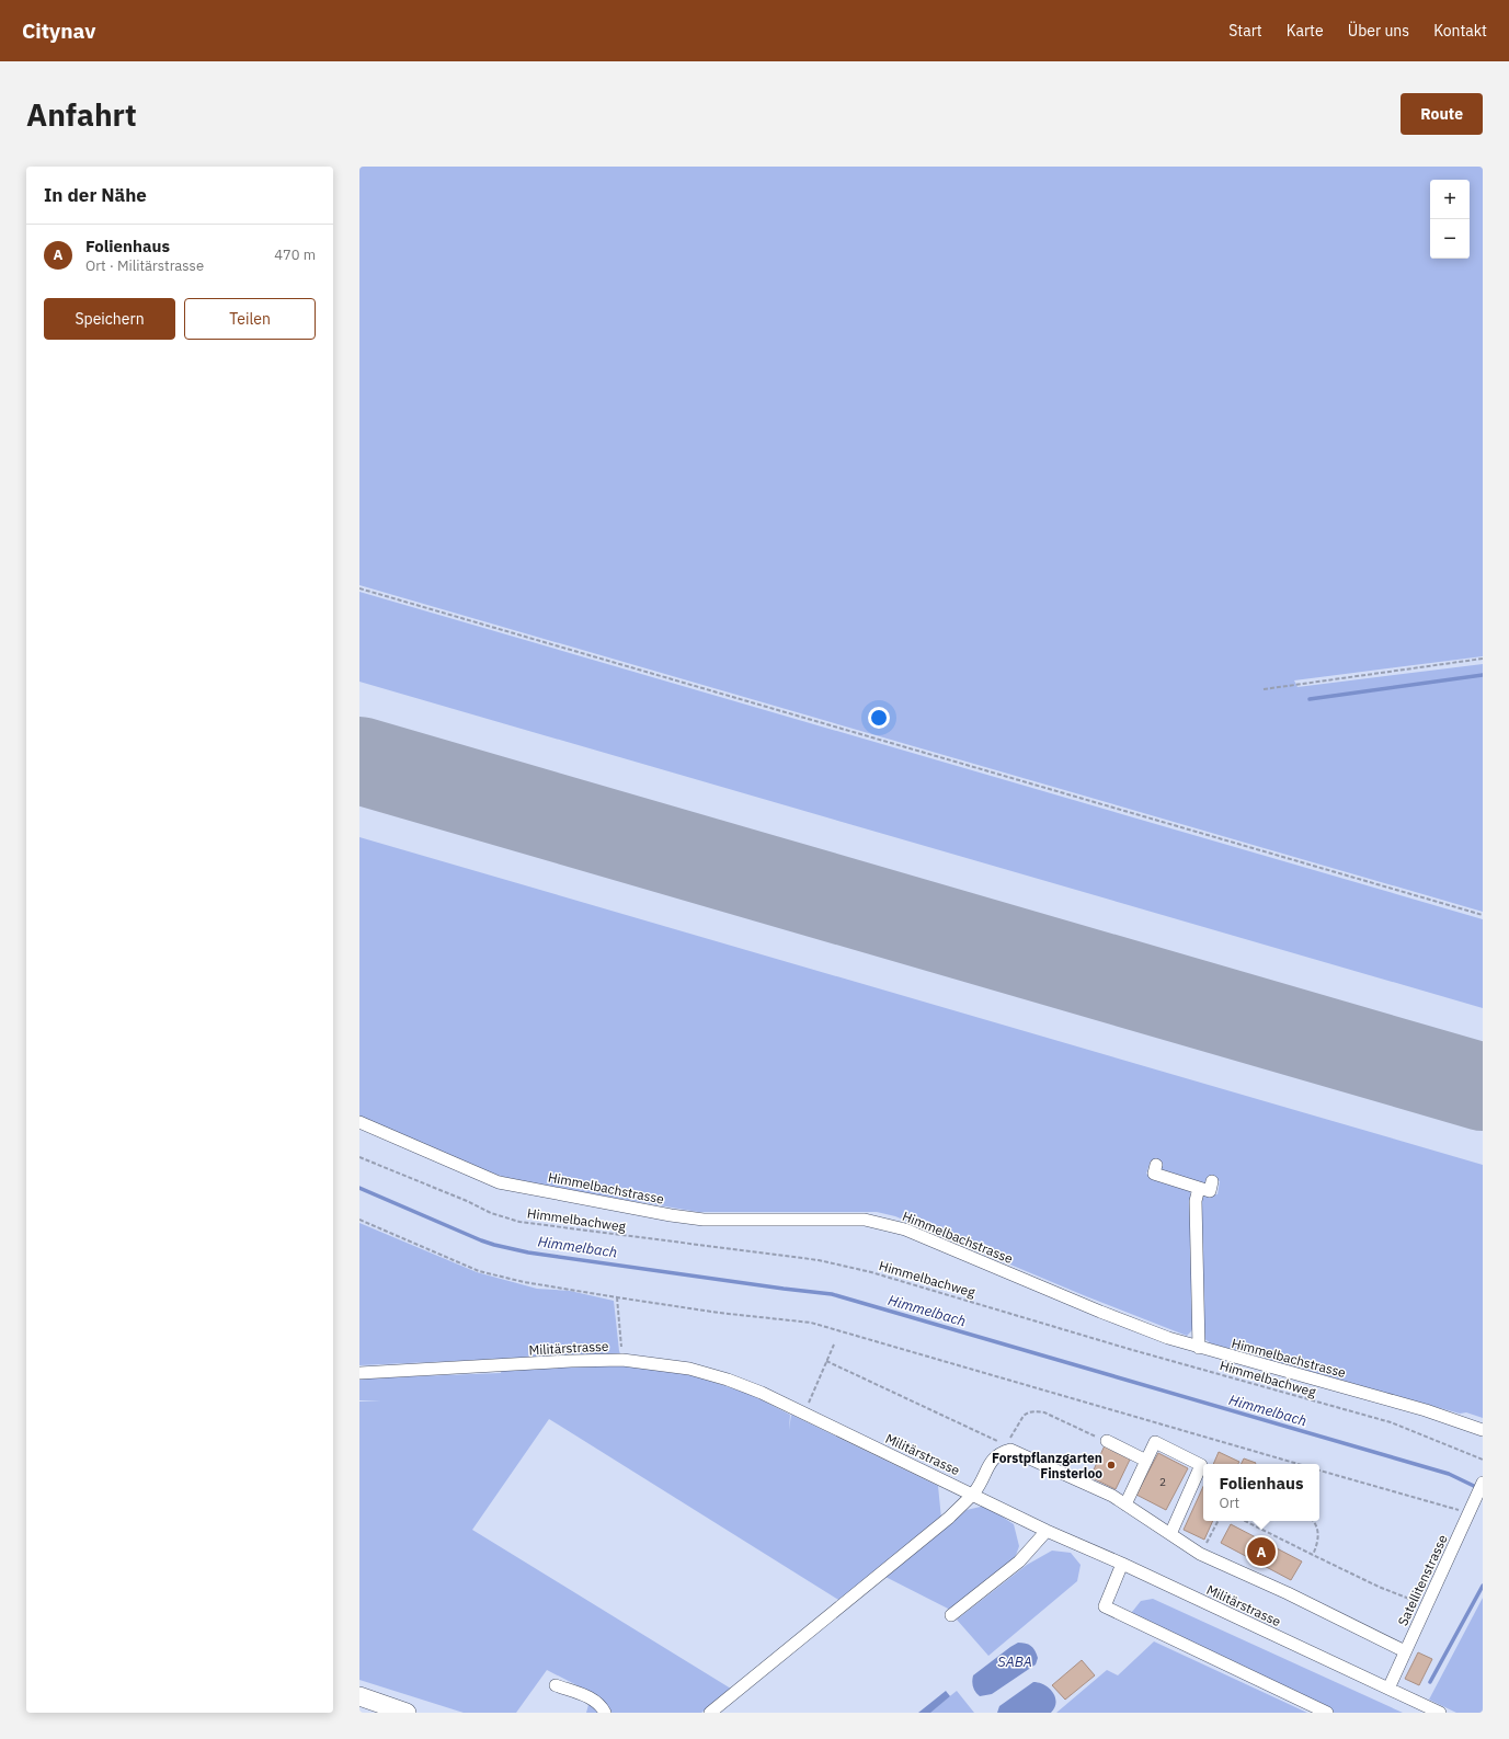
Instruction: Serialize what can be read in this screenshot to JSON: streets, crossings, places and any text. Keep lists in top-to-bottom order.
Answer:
{
  "streets": {
    "street": ["Himmelbachstrasse", "Militärstrasse", "Satellitenstrasse"],
    "path": ["Himmelbachweg"]
  },
  "crossings": [
    ["Militärstrasse", "Satellitenstrasse"]
  ],
  "water": ["Himmelbach", "SABA"],
  "places": ["Forstpflanzgarten Finsterloo"],
  "house_numbers": ["2"],
  "page": {
    "header": "Citynav",
    "nav": [
      "Start",
      "Karte",
      "Über uns",
      "Kontakt"
    ],
    "buttons": [
      "Route",
      ["Speichern", "Teilen"]
    ],
    "title": "Anfahrt",
    "heading": "In der Nähe",
    "map_buttons": ["+", "−"],
    "list": [
      {
        "mark": "A",
        "name": "Folienhaus",
        "note": "Ort · Militärstrasse",
        "value": "470 m"
      }
    ],
    "popup": ["Folienhaus", "Ort"],
    "pins": "A"
  }
}
